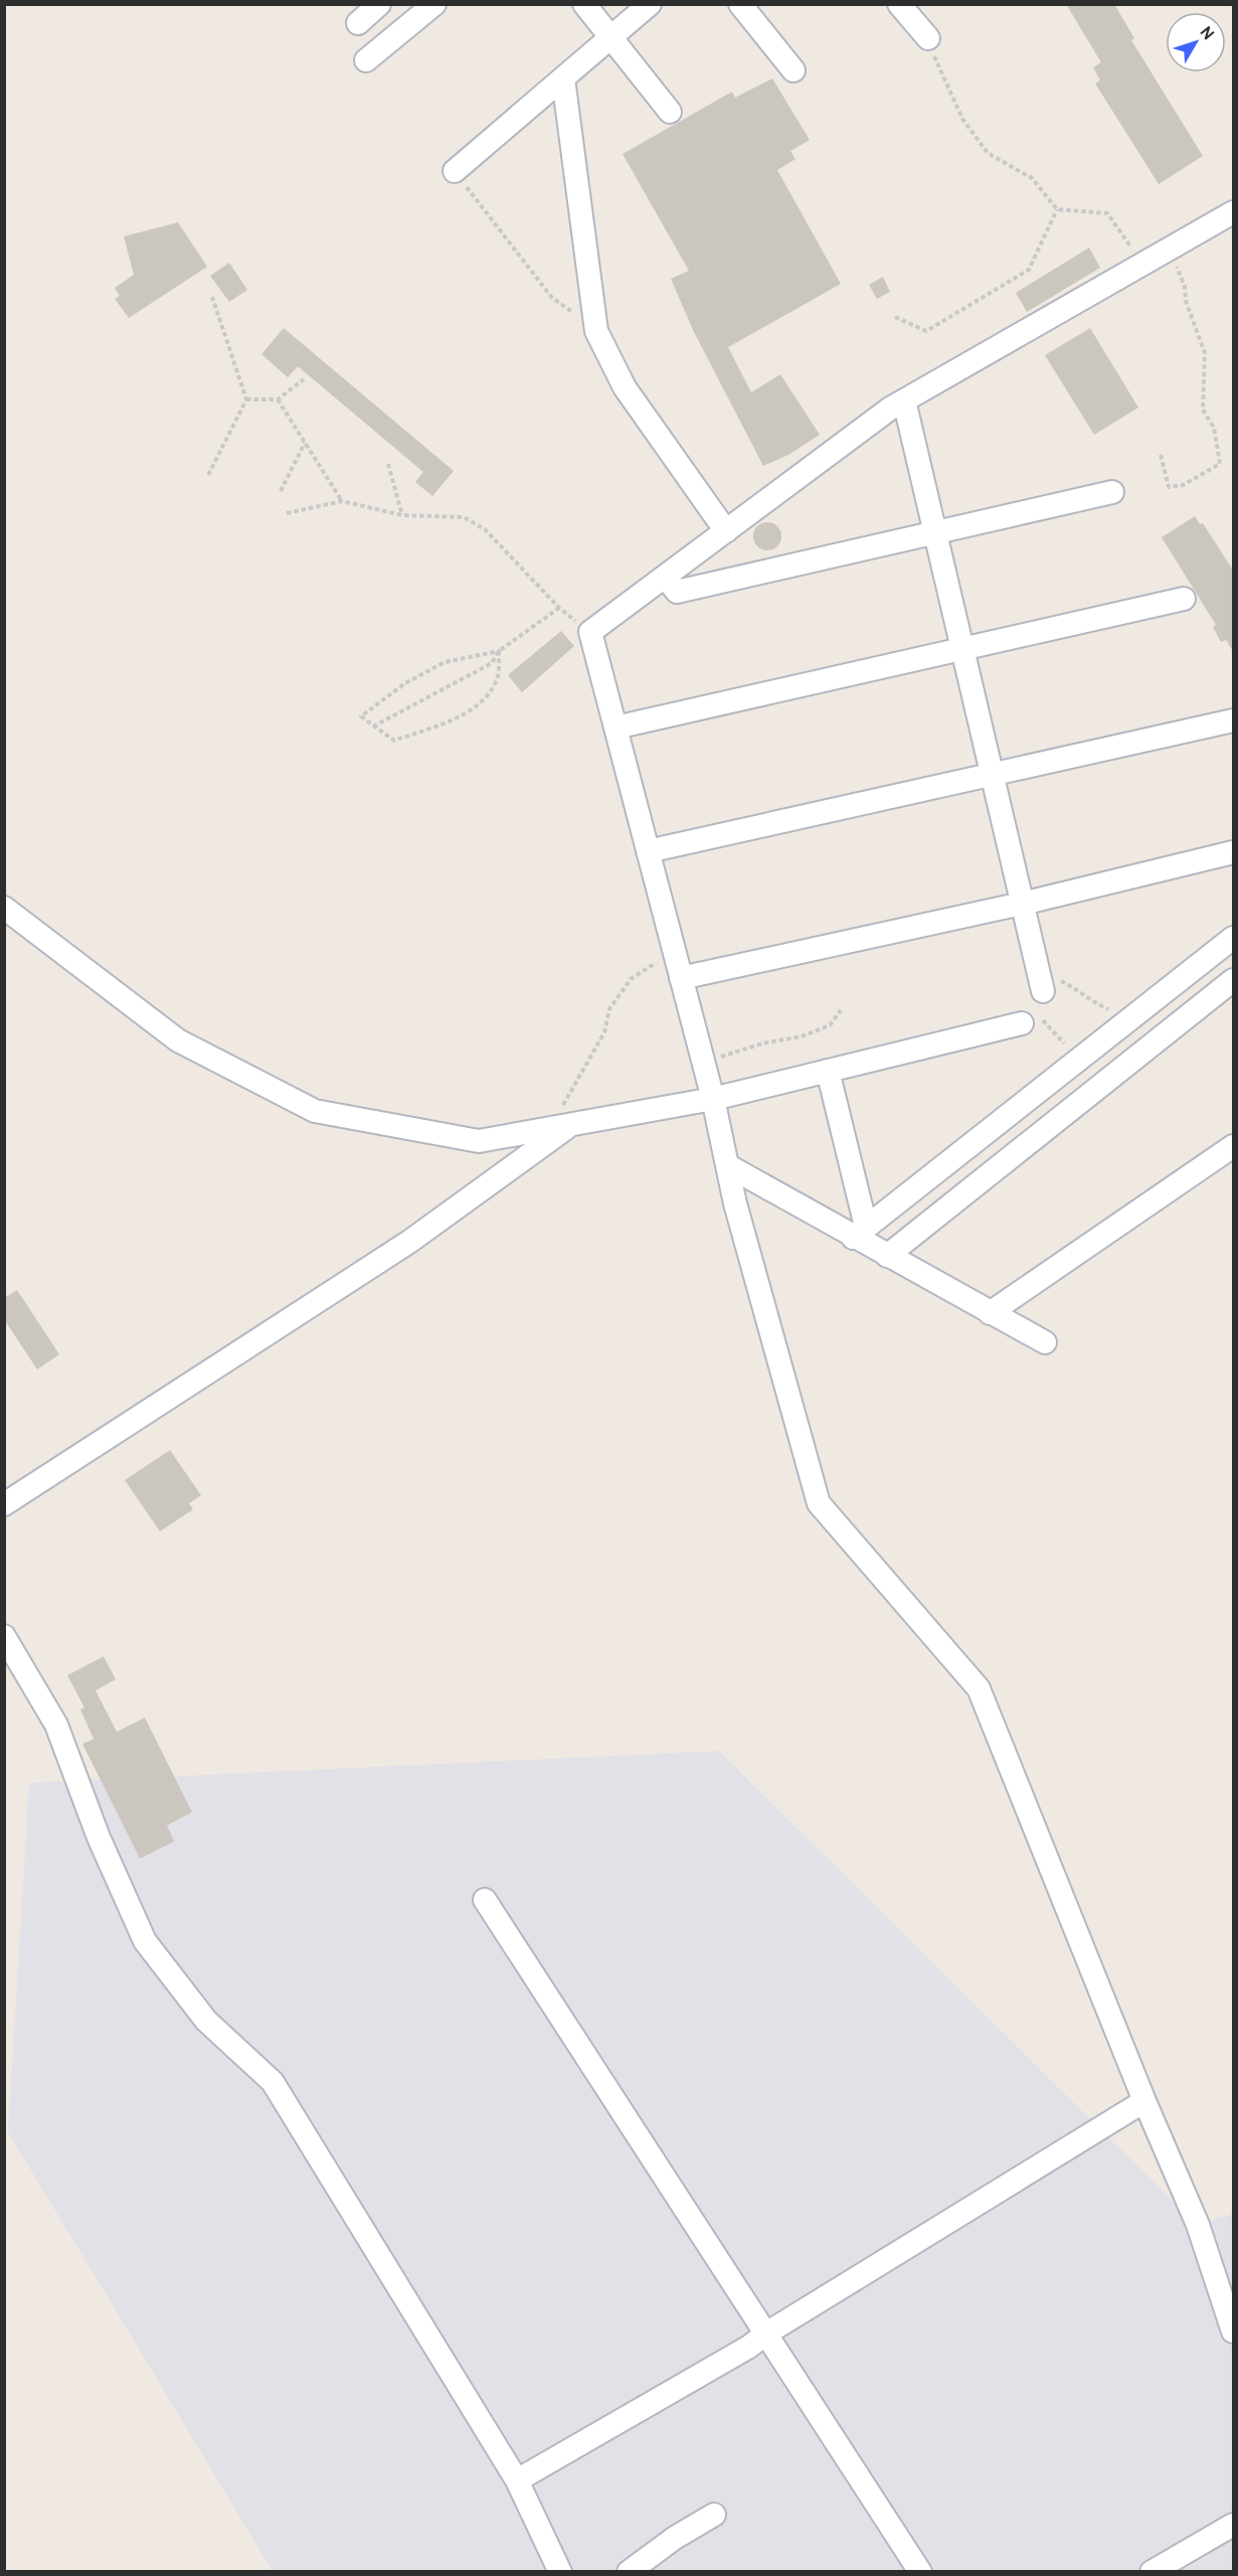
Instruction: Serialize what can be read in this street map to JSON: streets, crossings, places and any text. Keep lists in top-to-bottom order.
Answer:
{
  "north": "top right"
}
